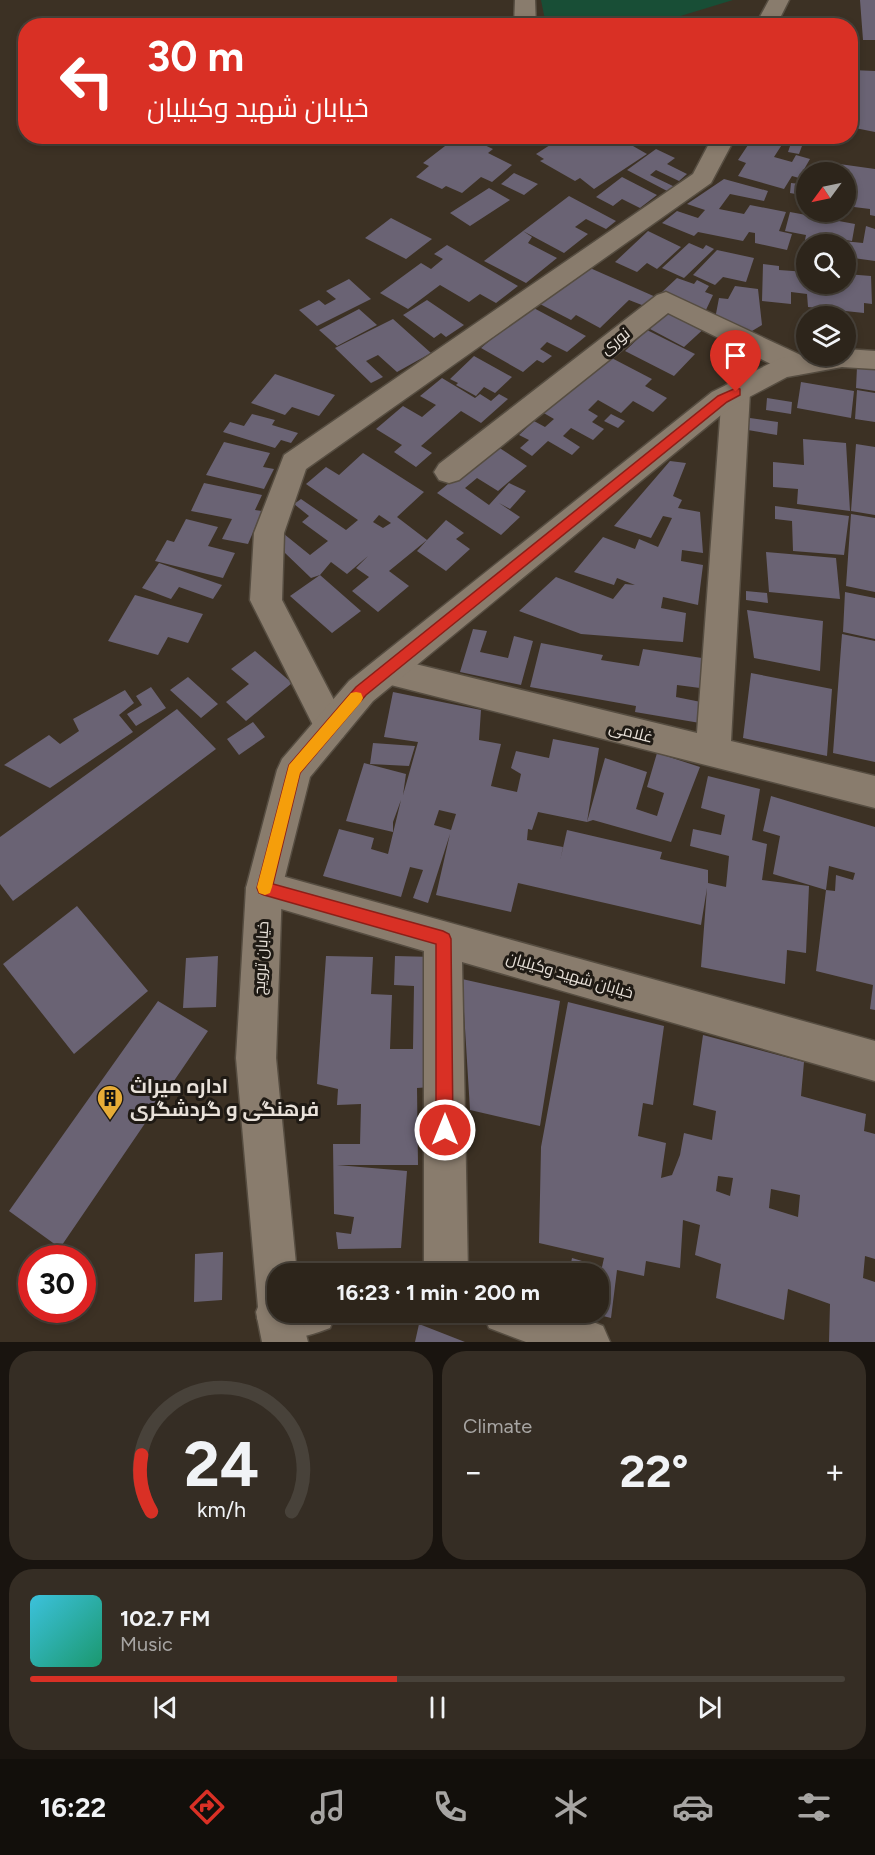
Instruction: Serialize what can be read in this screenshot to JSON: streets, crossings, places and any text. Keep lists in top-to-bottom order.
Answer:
{
  "streets": {
    "street": [
      "نوری",
      "غلامی",
      "خیابان ترویج",
      "خیابان شهید وکیلیان"
    ]
  },
  "crossings": [
    ["غلامی", "خیابان ترویج"],
    ["خیابان ترویج", "خیابان شهید وکیلیان"]
  ],
  "places": {
    "building": ["اداره میراث فرهنگی و گردشگری"]
  },
  "north": "bottom left",
  "page": {
    "turn": ["30 m", "خیابان شهید وکیلیان"],
    "limit": "30",
    "trip": "16:23 · 1 min · 200 m",
    "tile": "Climate",
    "heat": ["−", "22°", "+"],
    "song": ["102.7 FM", "Music"],
    "tabs": "16:22",
    "gauge": ["24", "km/h"]
  }
}
